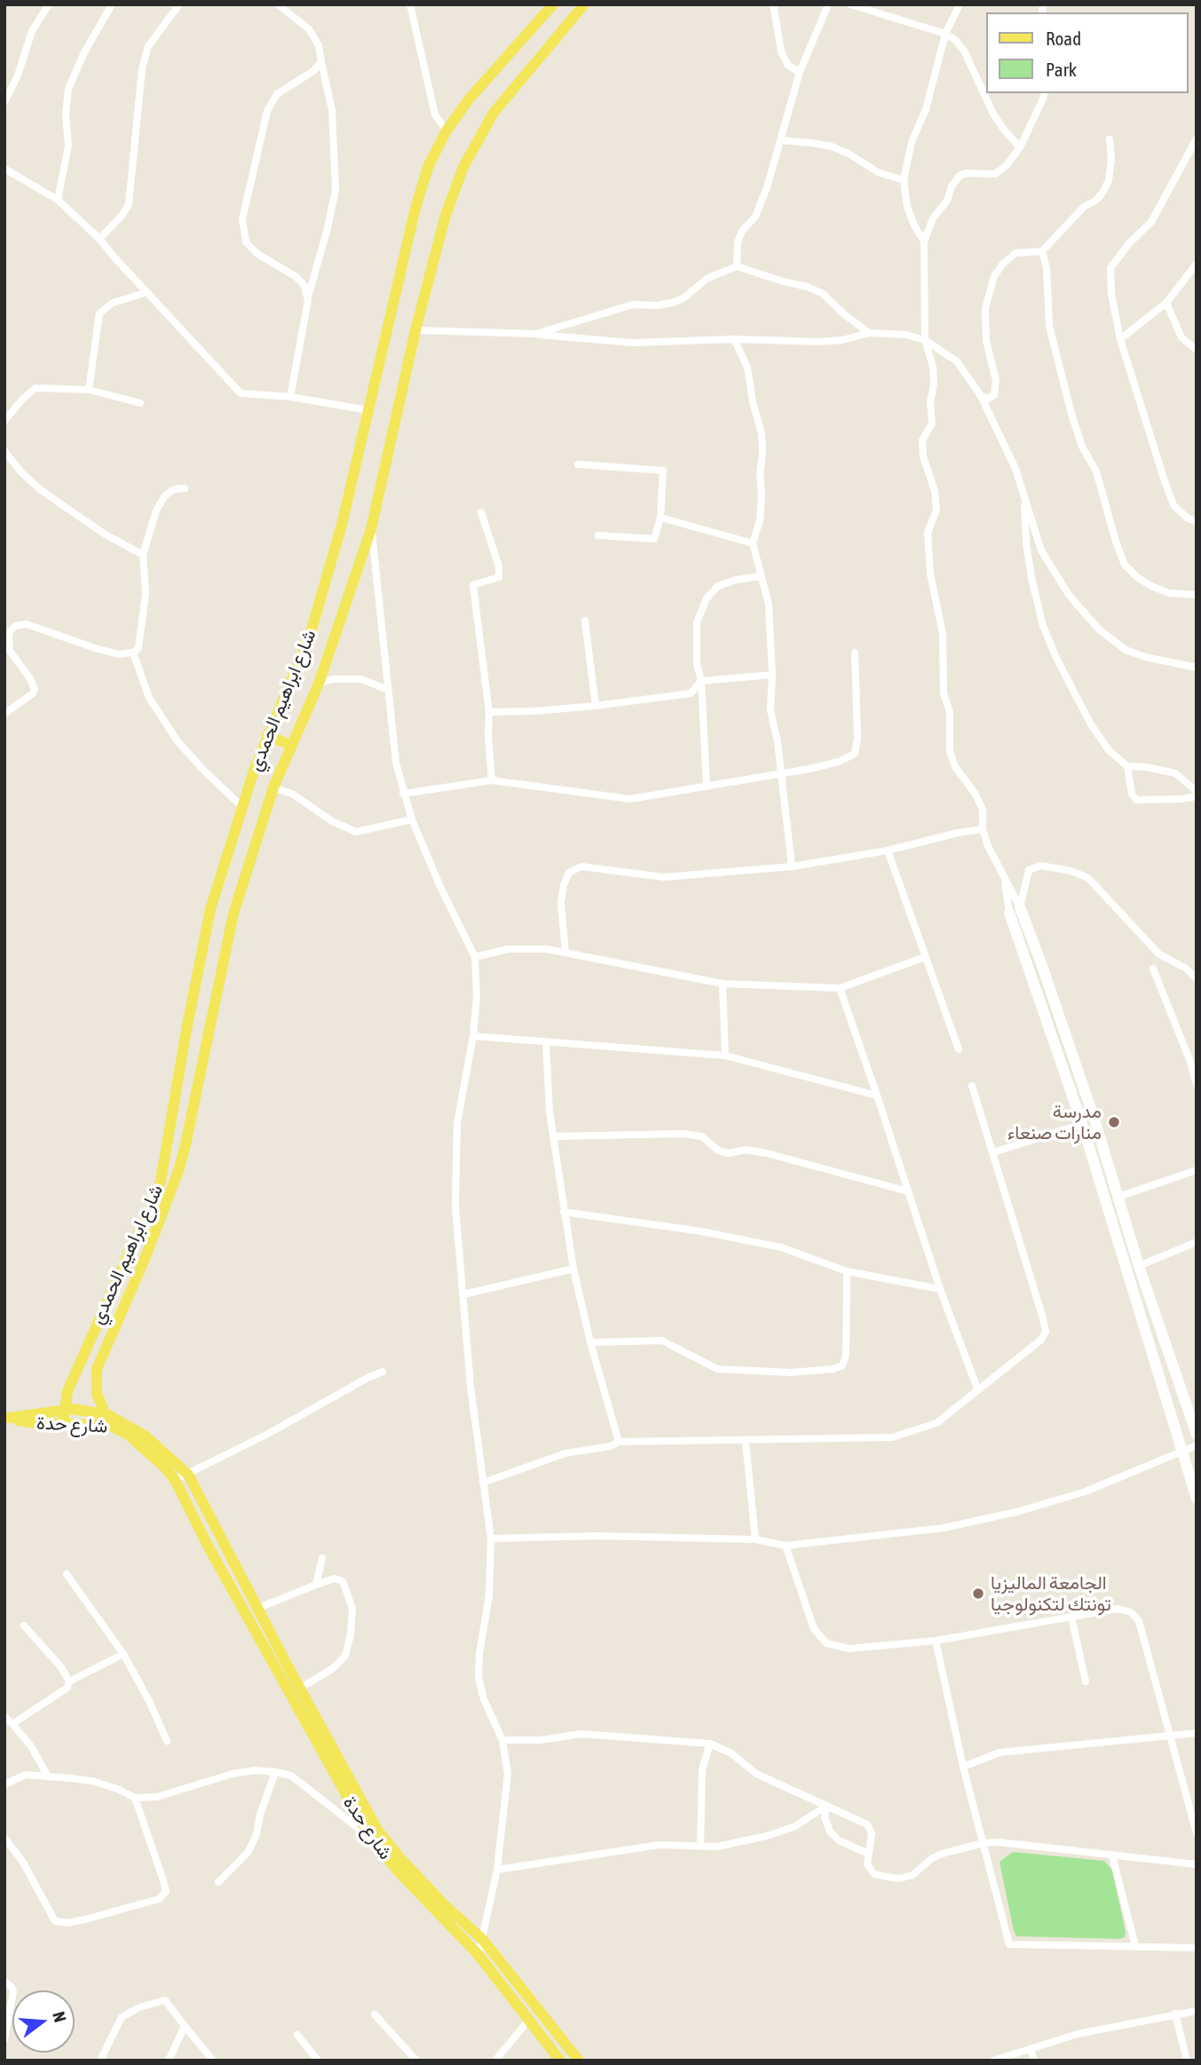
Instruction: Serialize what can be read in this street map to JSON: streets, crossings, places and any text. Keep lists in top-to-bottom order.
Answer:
{
  "streets": {
    "main road": ["شارع ابراهيم الحمدي", "شارع حدة"]
  },
  "crossings": [
    ["شارع ابراهيم الحمدي", "شارع حدة"]
  ],
  "places": ["مدرسة منارات صنعاء", "الجامعة الماليزيا تونتك لتكنولوجيا"],
  "legend": ["Road", "Park"],
  "north": "right"
}
